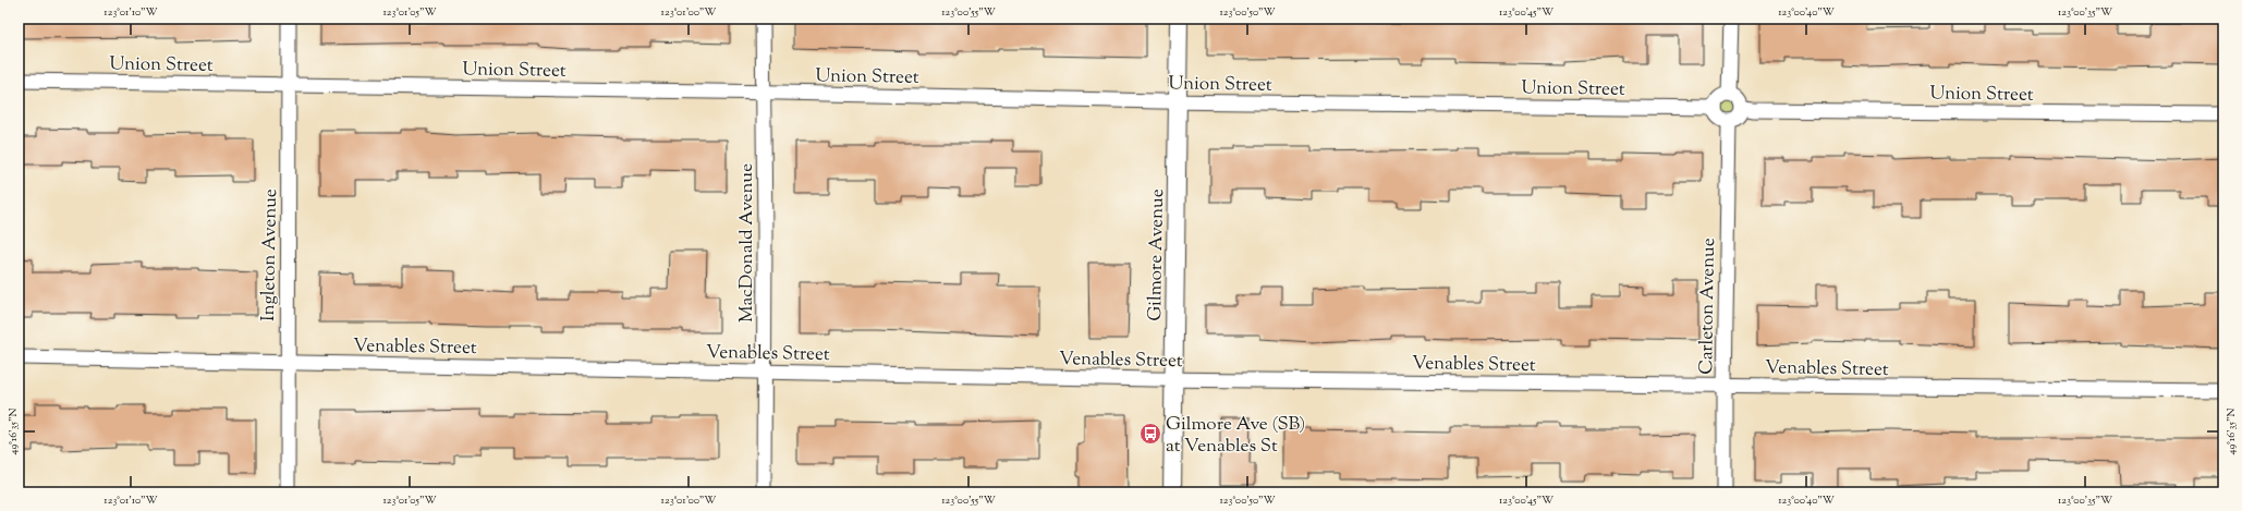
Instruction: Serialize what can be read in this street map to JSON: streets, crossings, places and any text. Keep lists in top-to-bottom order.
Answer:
{
  "streets": {
    "street": [
      "Union Street",
      "MacDonald Avenue",
      "Ingleton Avenue",
      "Gilmore Avenue",
      "Carleton Avenue",
      "Venables Street"
    ]
  },
  "crossings": [
    ["Union Street", "MacDonald Avenue"],
    ["Union Street", "Ingleton Avenue"],
    ["Union Street", "Gilmore Avenue"],
    ["Union Street", "Carleton Avenue"],
    ["MacDonald Avenue", "Venables Street"],
    ["Ingleton Avenue", "Venables Street"],
    ["Gilmore Avenue", "Venables Street"],
    ["Carleton Avenue", "Venables Street"]
  ],
  "places": {
    "bus stop": ["Gilmore Ave (SB) at Venables St"]
  },
  "coordinates": [
    "123°01'10\"W",
    "123°01'05\"W",
    "123°01'00\"W",
    "123°00'55\"W",
    "123°00'50\"W",
    "123°00'45\"W",
    "123°00'40\"W",
    "123°00'35\"W",
    "49°16'35\"N"
  ]
}
